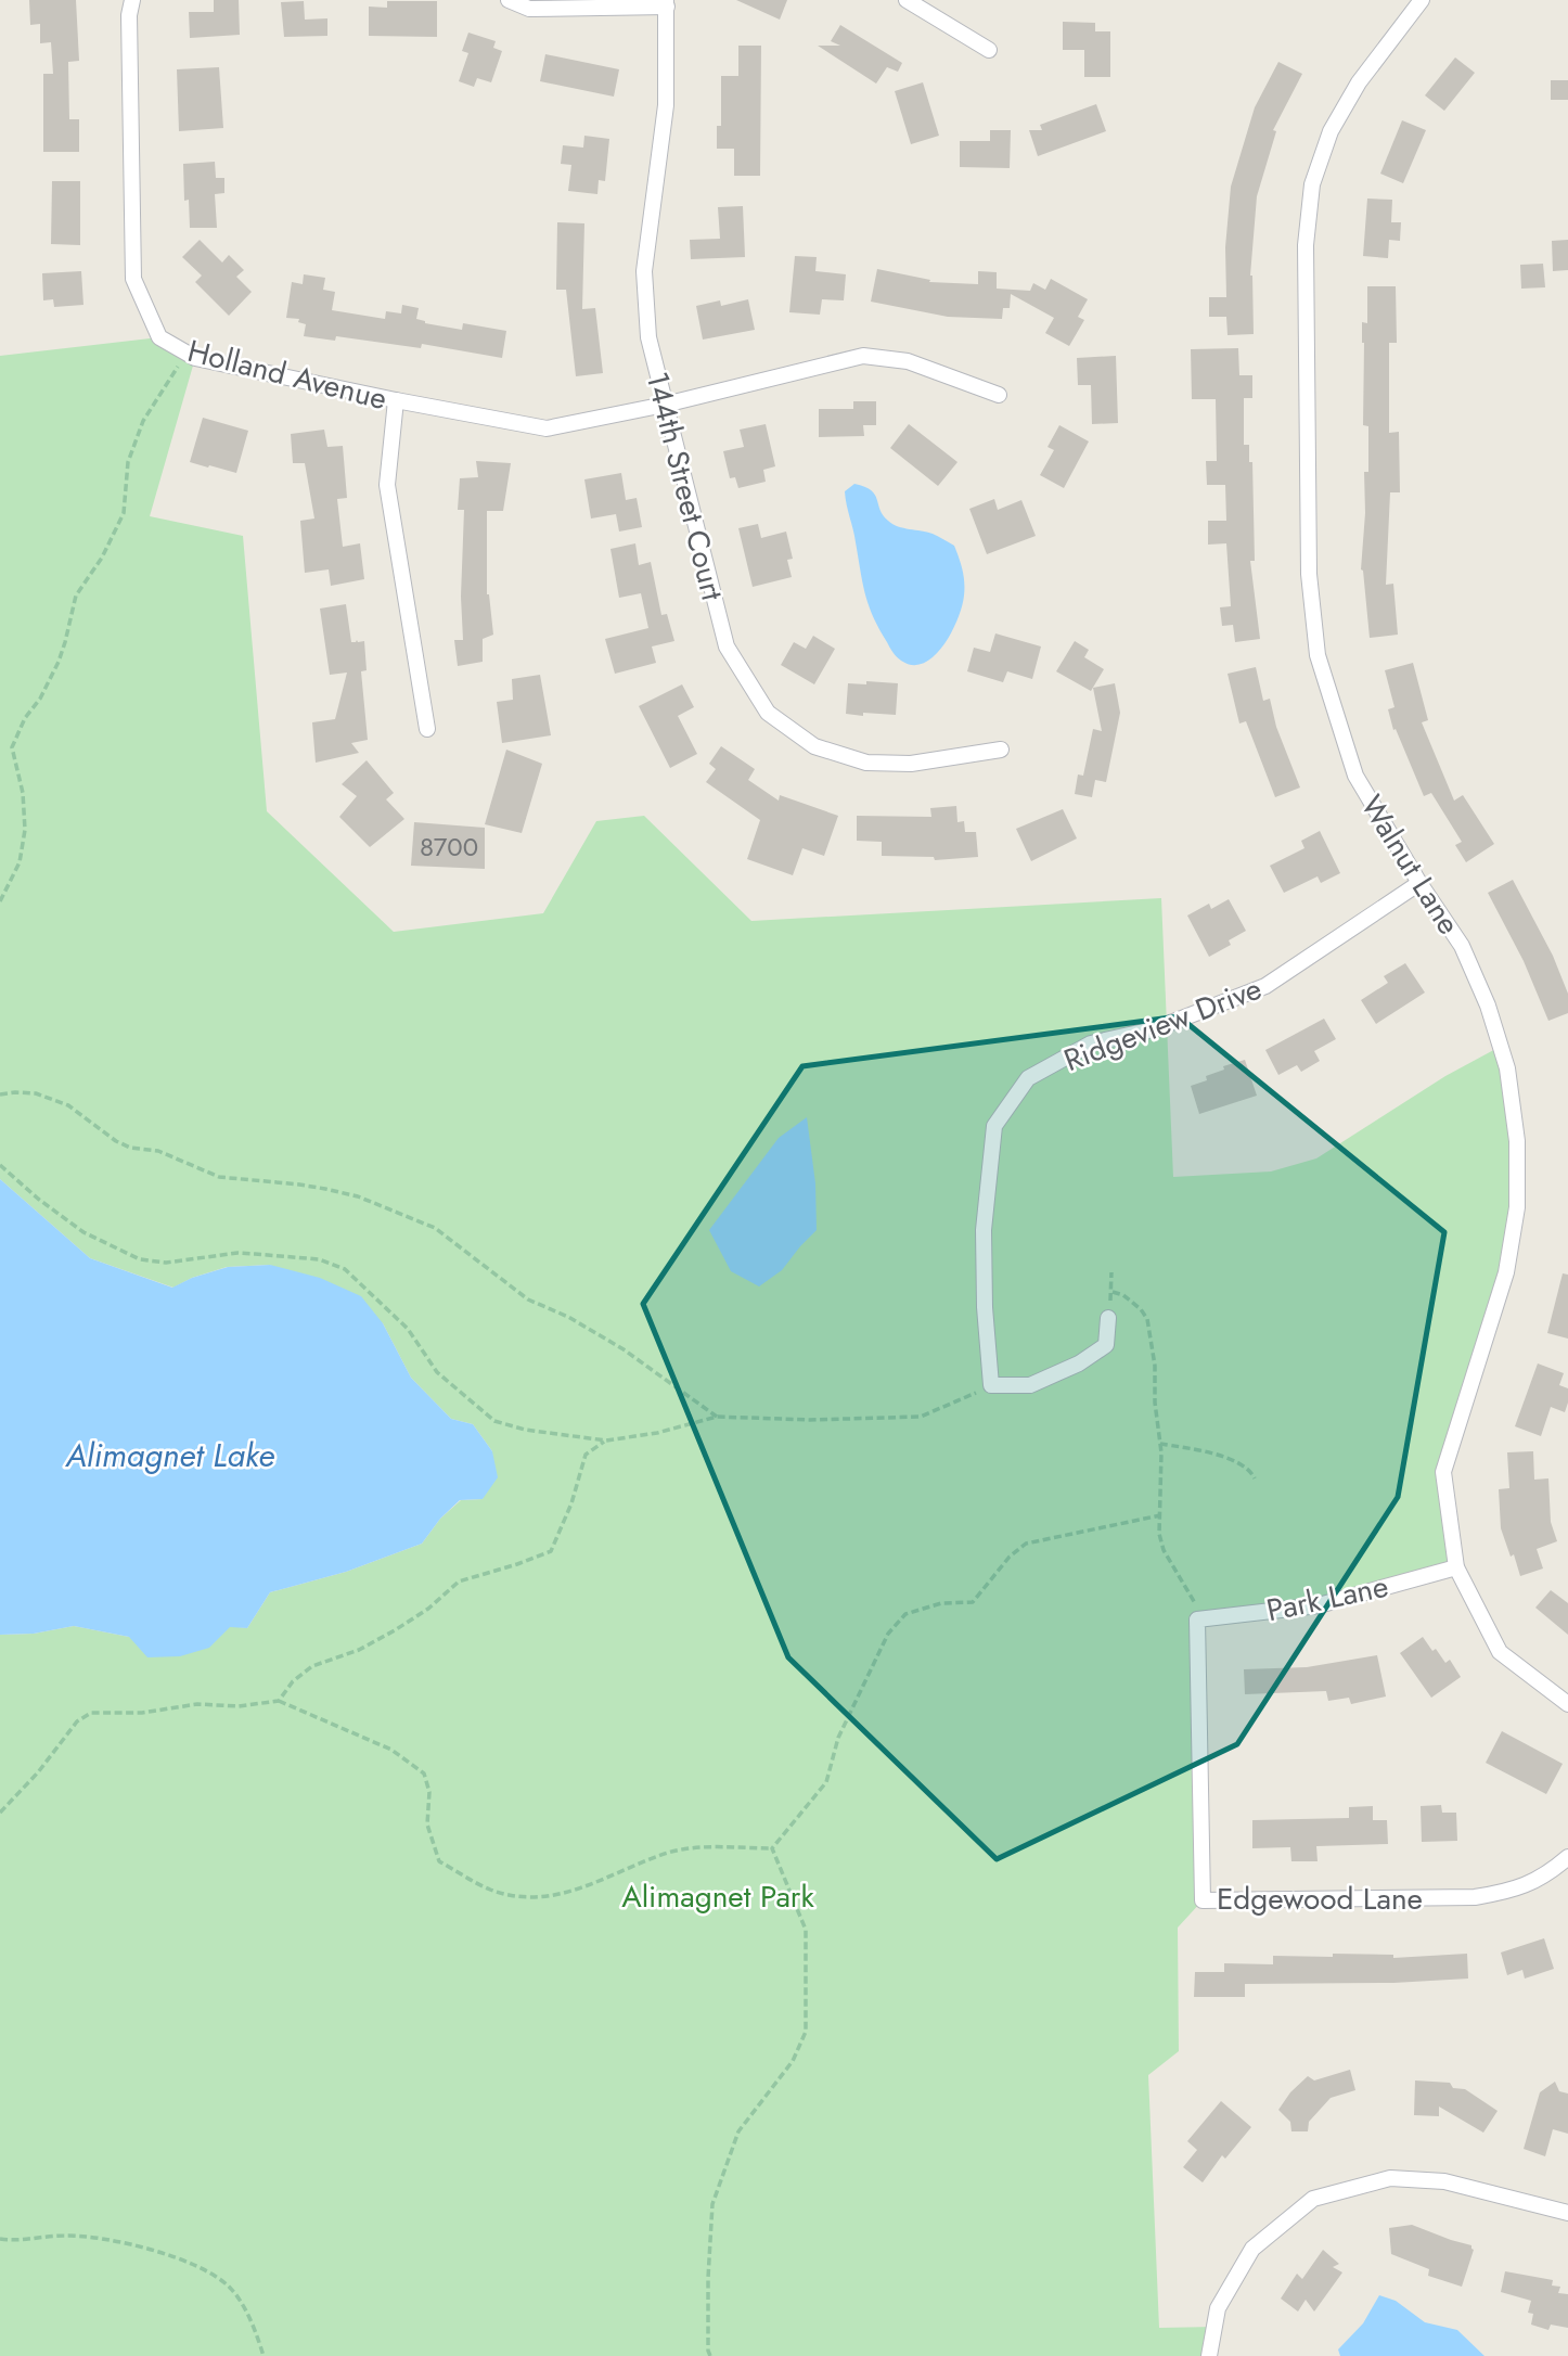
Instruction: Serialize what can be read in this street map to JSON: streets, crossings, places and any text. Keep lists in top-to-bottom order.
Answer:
{
  "streets": {
    "street": [
      "Holland Avenue",
      "144th Street Court",
      "Walnut Lane",
      "Ridgeview Drive",
      "Park Lane",
      "Edgewood Lane"
    ]
  },
  "crossings": [
    ["Holland Avenue", "144th Street Court"],
    ["Walnut Lane", "Ridgeview Drive"],
    ["Walnut Lane", "Park Lane"],
    ["Park Lane", "Edgewood Lane"]
  ],
  "water": ["Alimagnet Lake"],
  "parks": ["Alimagnet Park"],
  "house_numbers": ["8700"]
}
